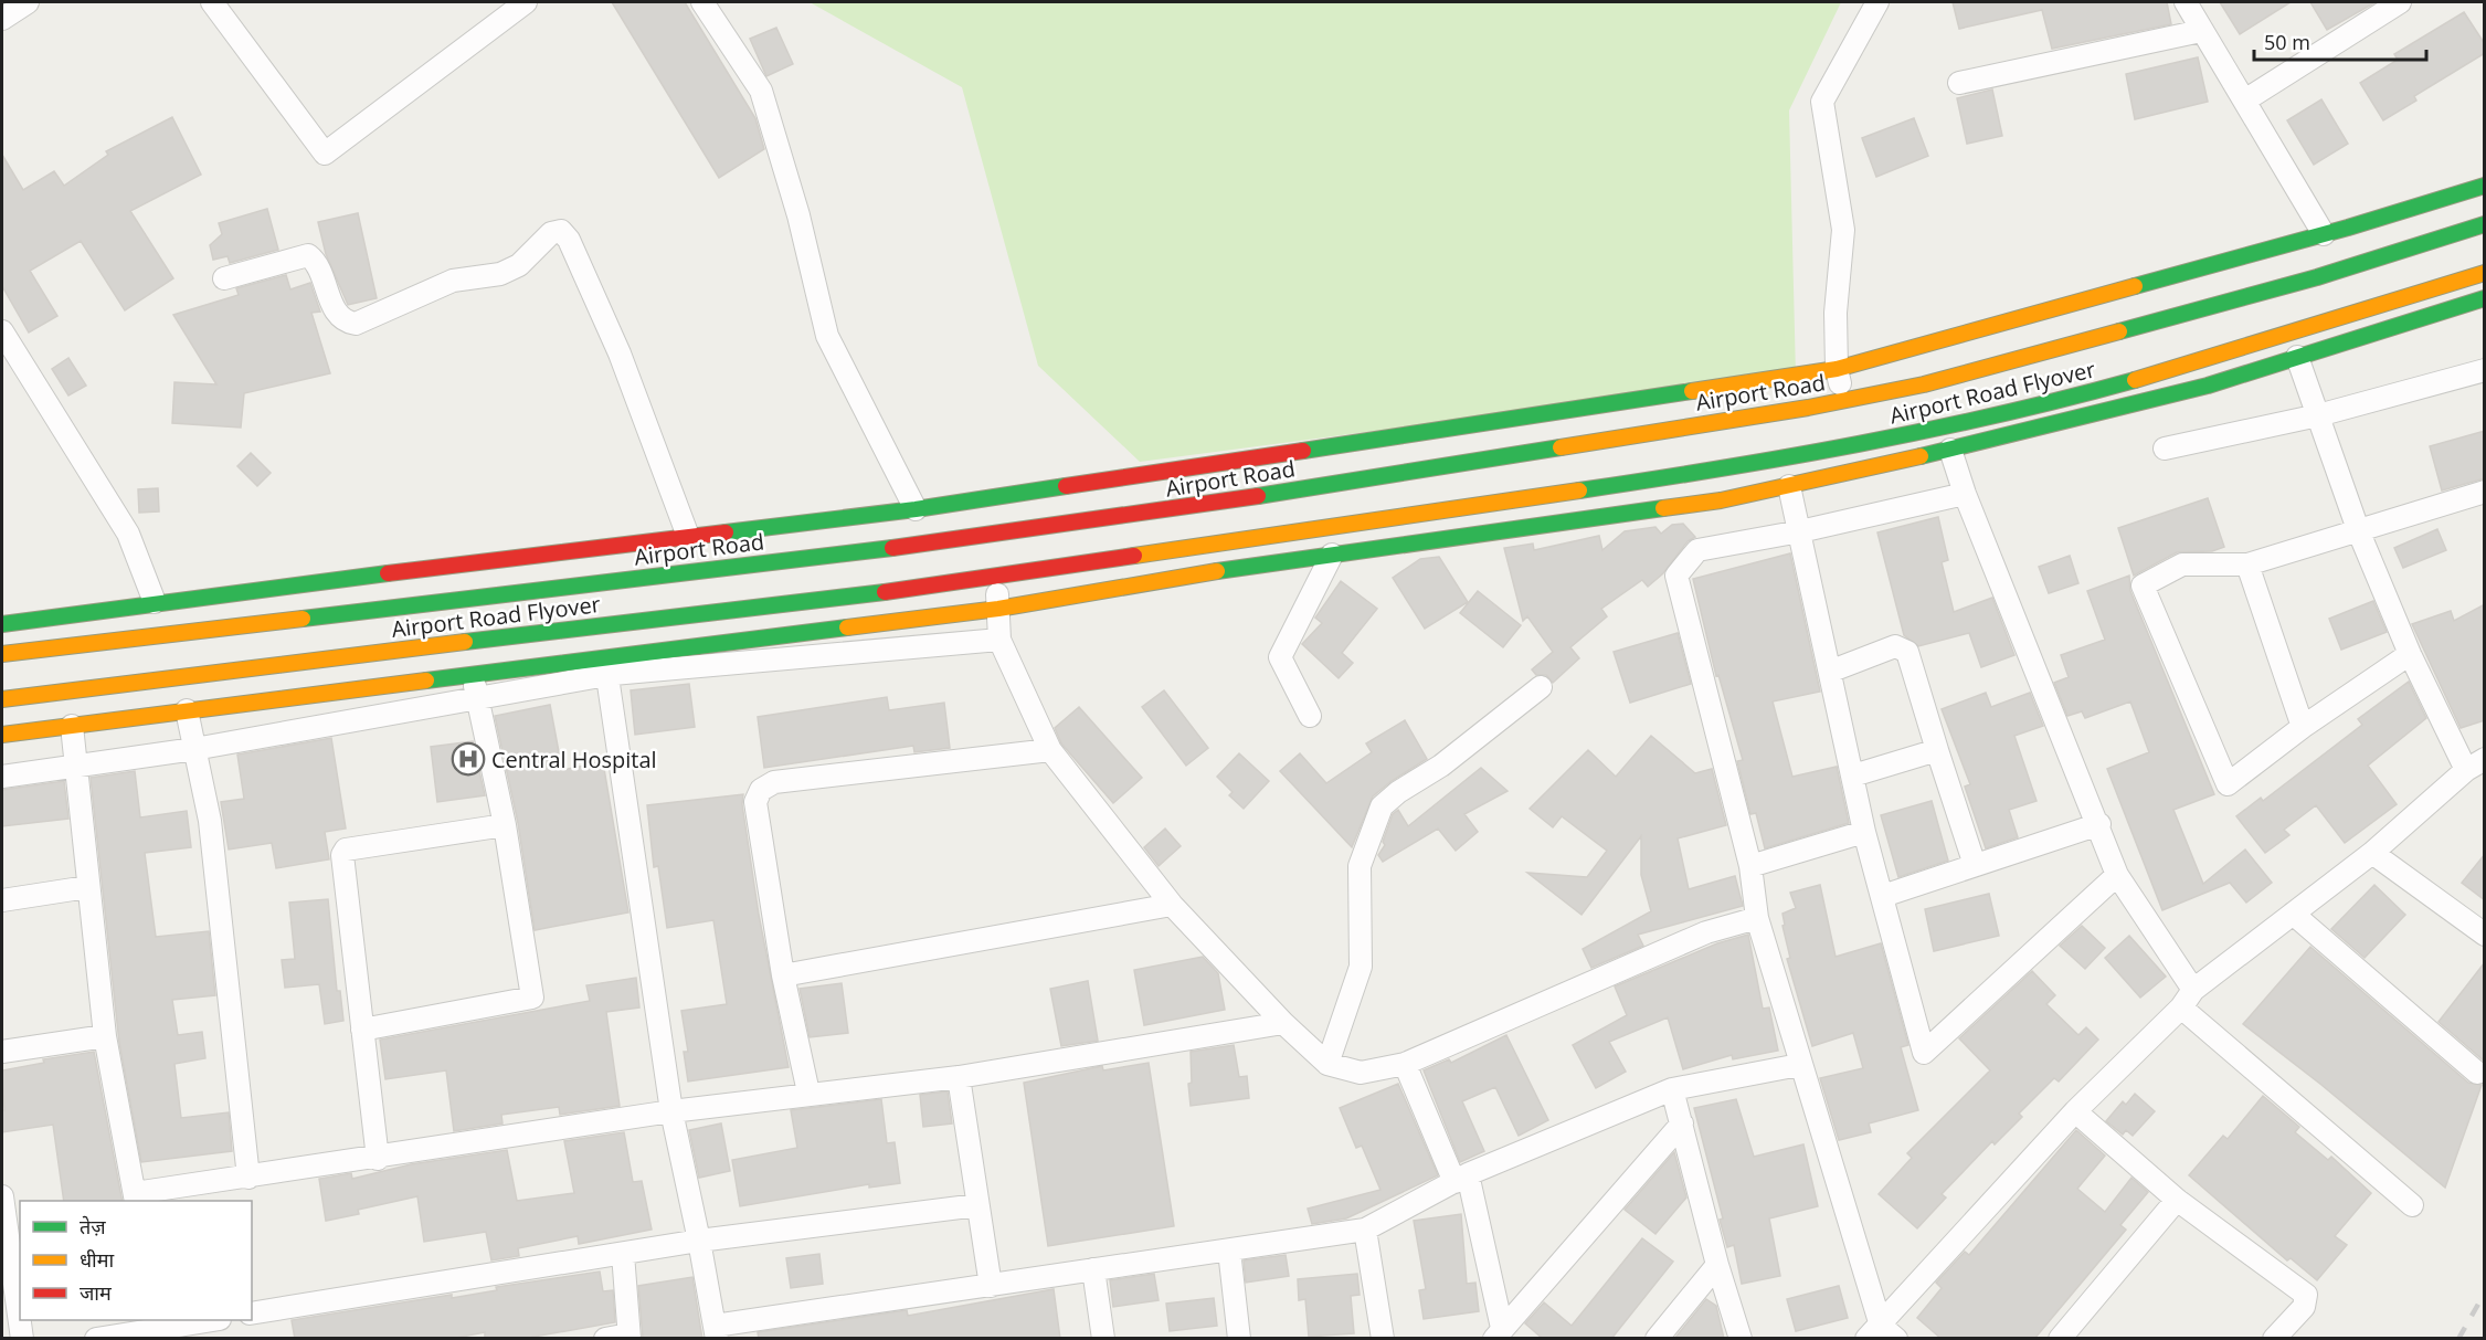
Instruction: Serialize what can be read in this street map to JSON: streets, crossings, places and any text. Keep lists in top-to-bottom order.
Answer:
{
  "streets": {
    "street": ["Airport Road", "Airport Road Flyover"]
  },
  "crossings": [
    ["Airport Road", "Airport Road Flyover"]
  ],
  "places": {
    "hospital": ["Central Hospital"]
  },
  "legend": ["तेज़", "धीमा", "जाम"],
  "scale_bar": "50 m"
}
